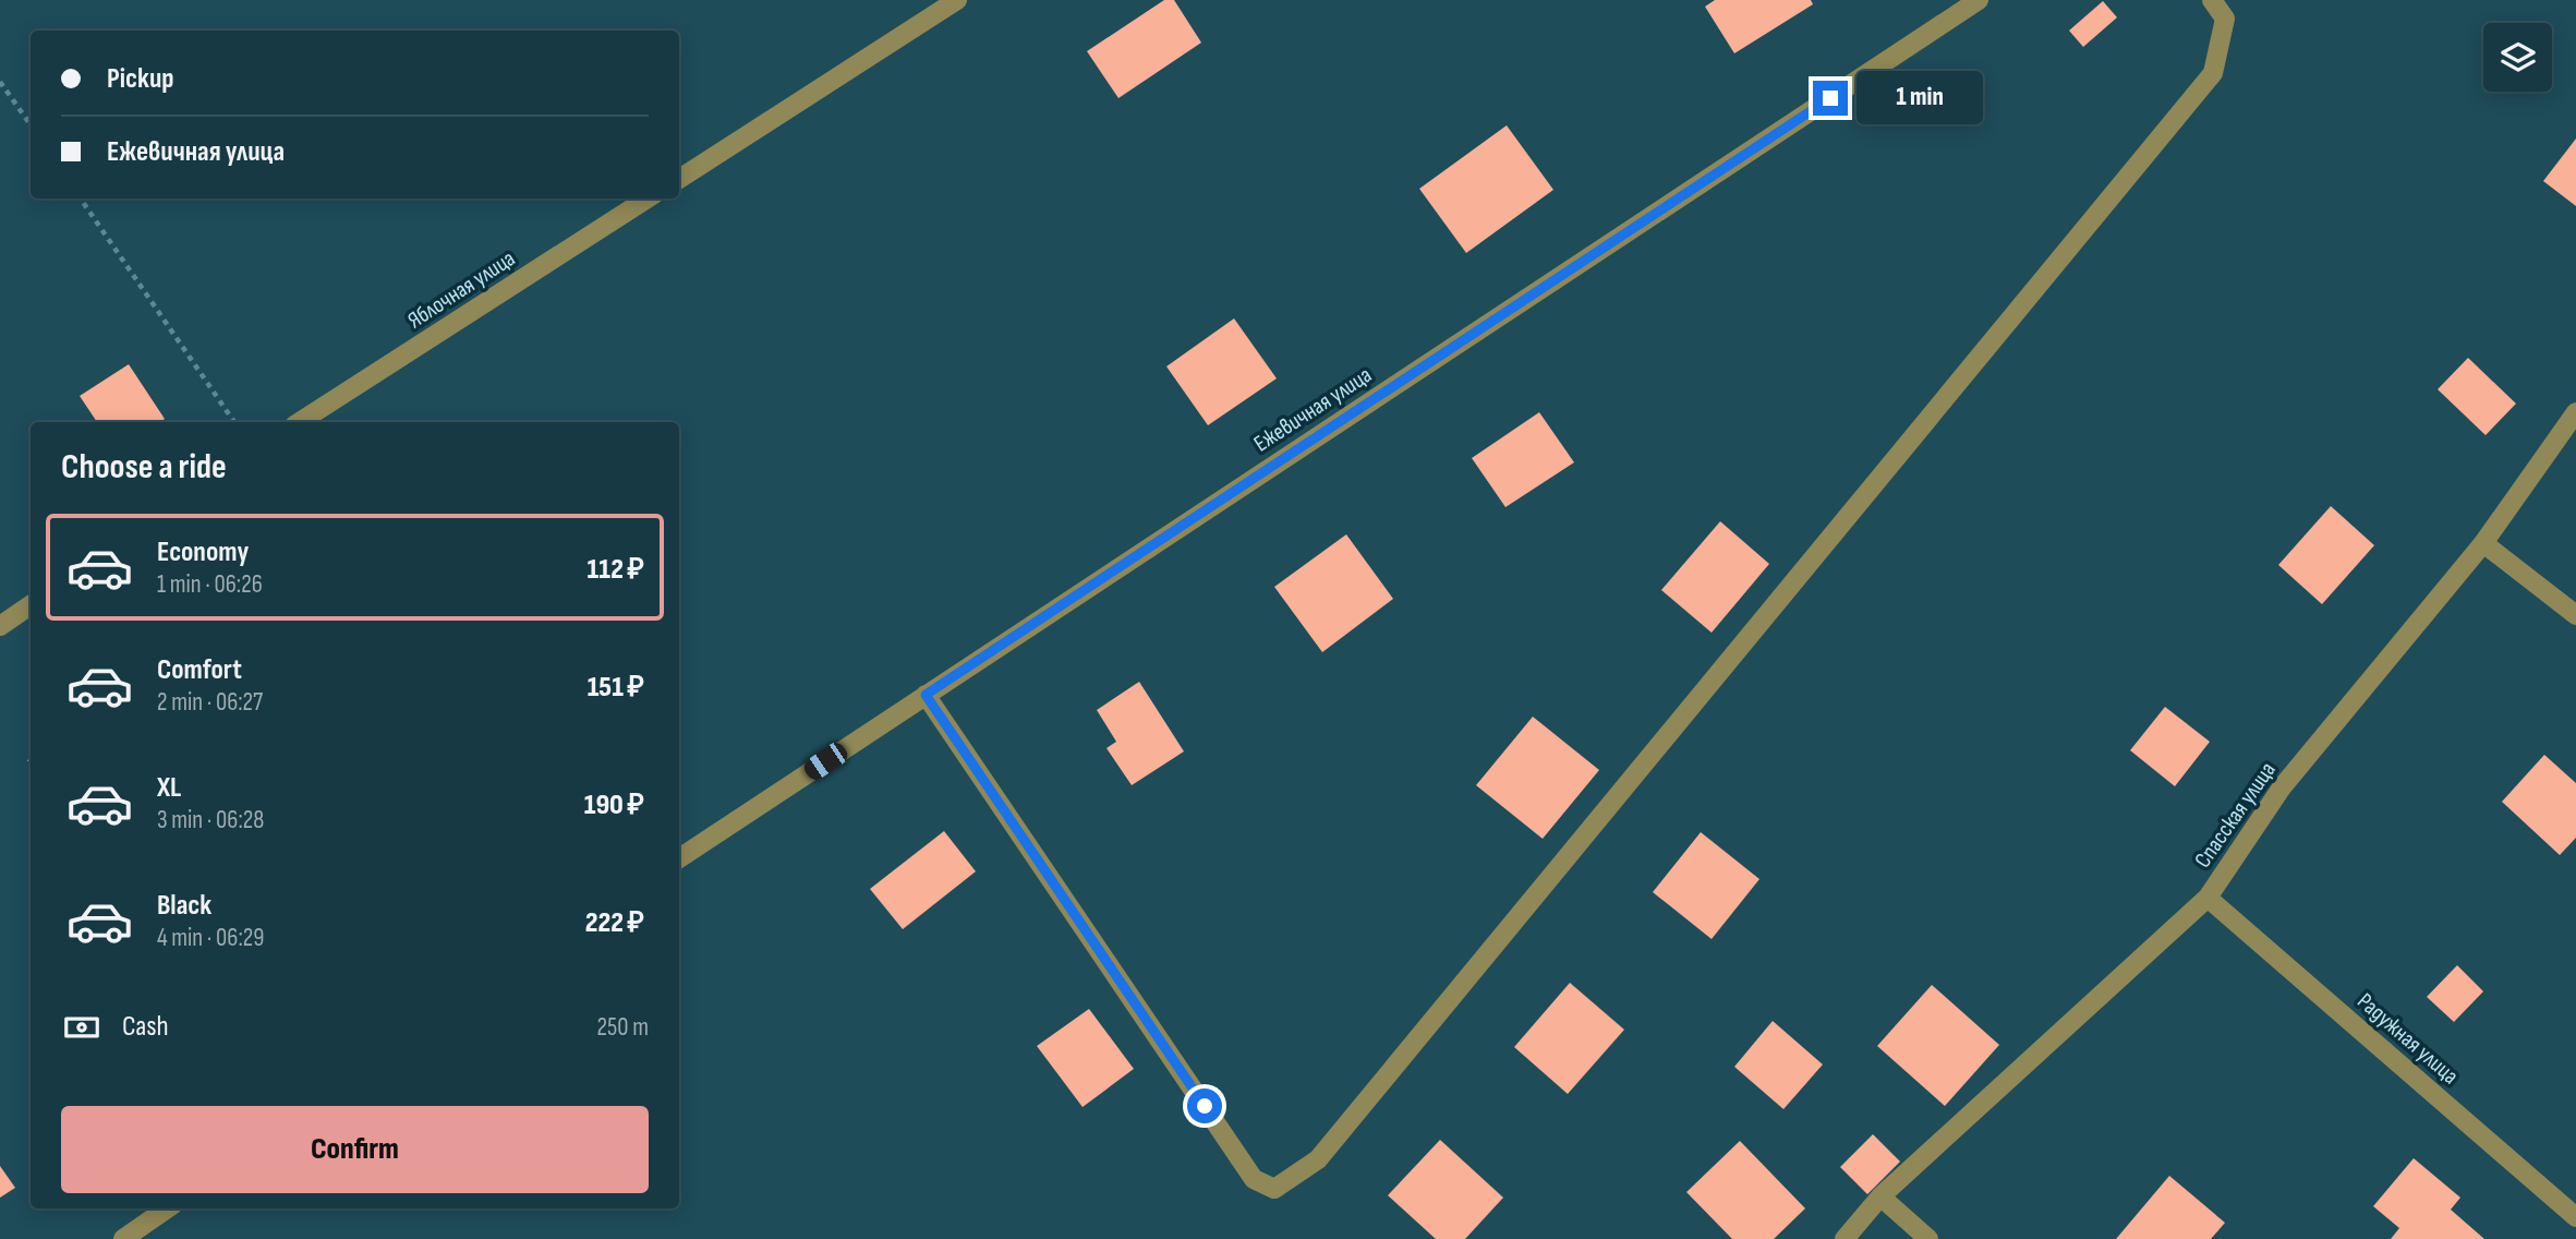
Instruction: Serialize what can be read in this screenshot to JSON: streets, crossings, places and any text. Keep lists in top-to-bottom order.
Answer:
{
  "streets": {
    "street": [
      "Яблочная улица",
      "Ежевичная улица",
      "Спасская улица",
      "Радужная улица"
    ]
  },
  "crossings": [
    ["Спасская улица", "Радужная улица"]
  ],
  "page": {
    "banner": ["Pickup", "Ежевичная улица"],
    "bubble": "1 min",
    "heading": "Choose a ride",
    "list": [
      {
        "name": "Economy",
        "note": "1 min · 06:26",
        "value": "112 ₽"
      },
      {
        "name": "Comfort",
        "note": "2 min · 06:27",
        "value": "151 ₽"
      },
      {
        "name": "XL",
        "note": "3 min · 06:28",
        "value": "190 ₽"
      },
      {
        "name": "Black",
        "note": "4 min · 06:29",
        "value": "222 ₽"
      }
    ],
    "pay": ["Cash", "250 m"],
    "buttons": "Confirm"
  }
}
